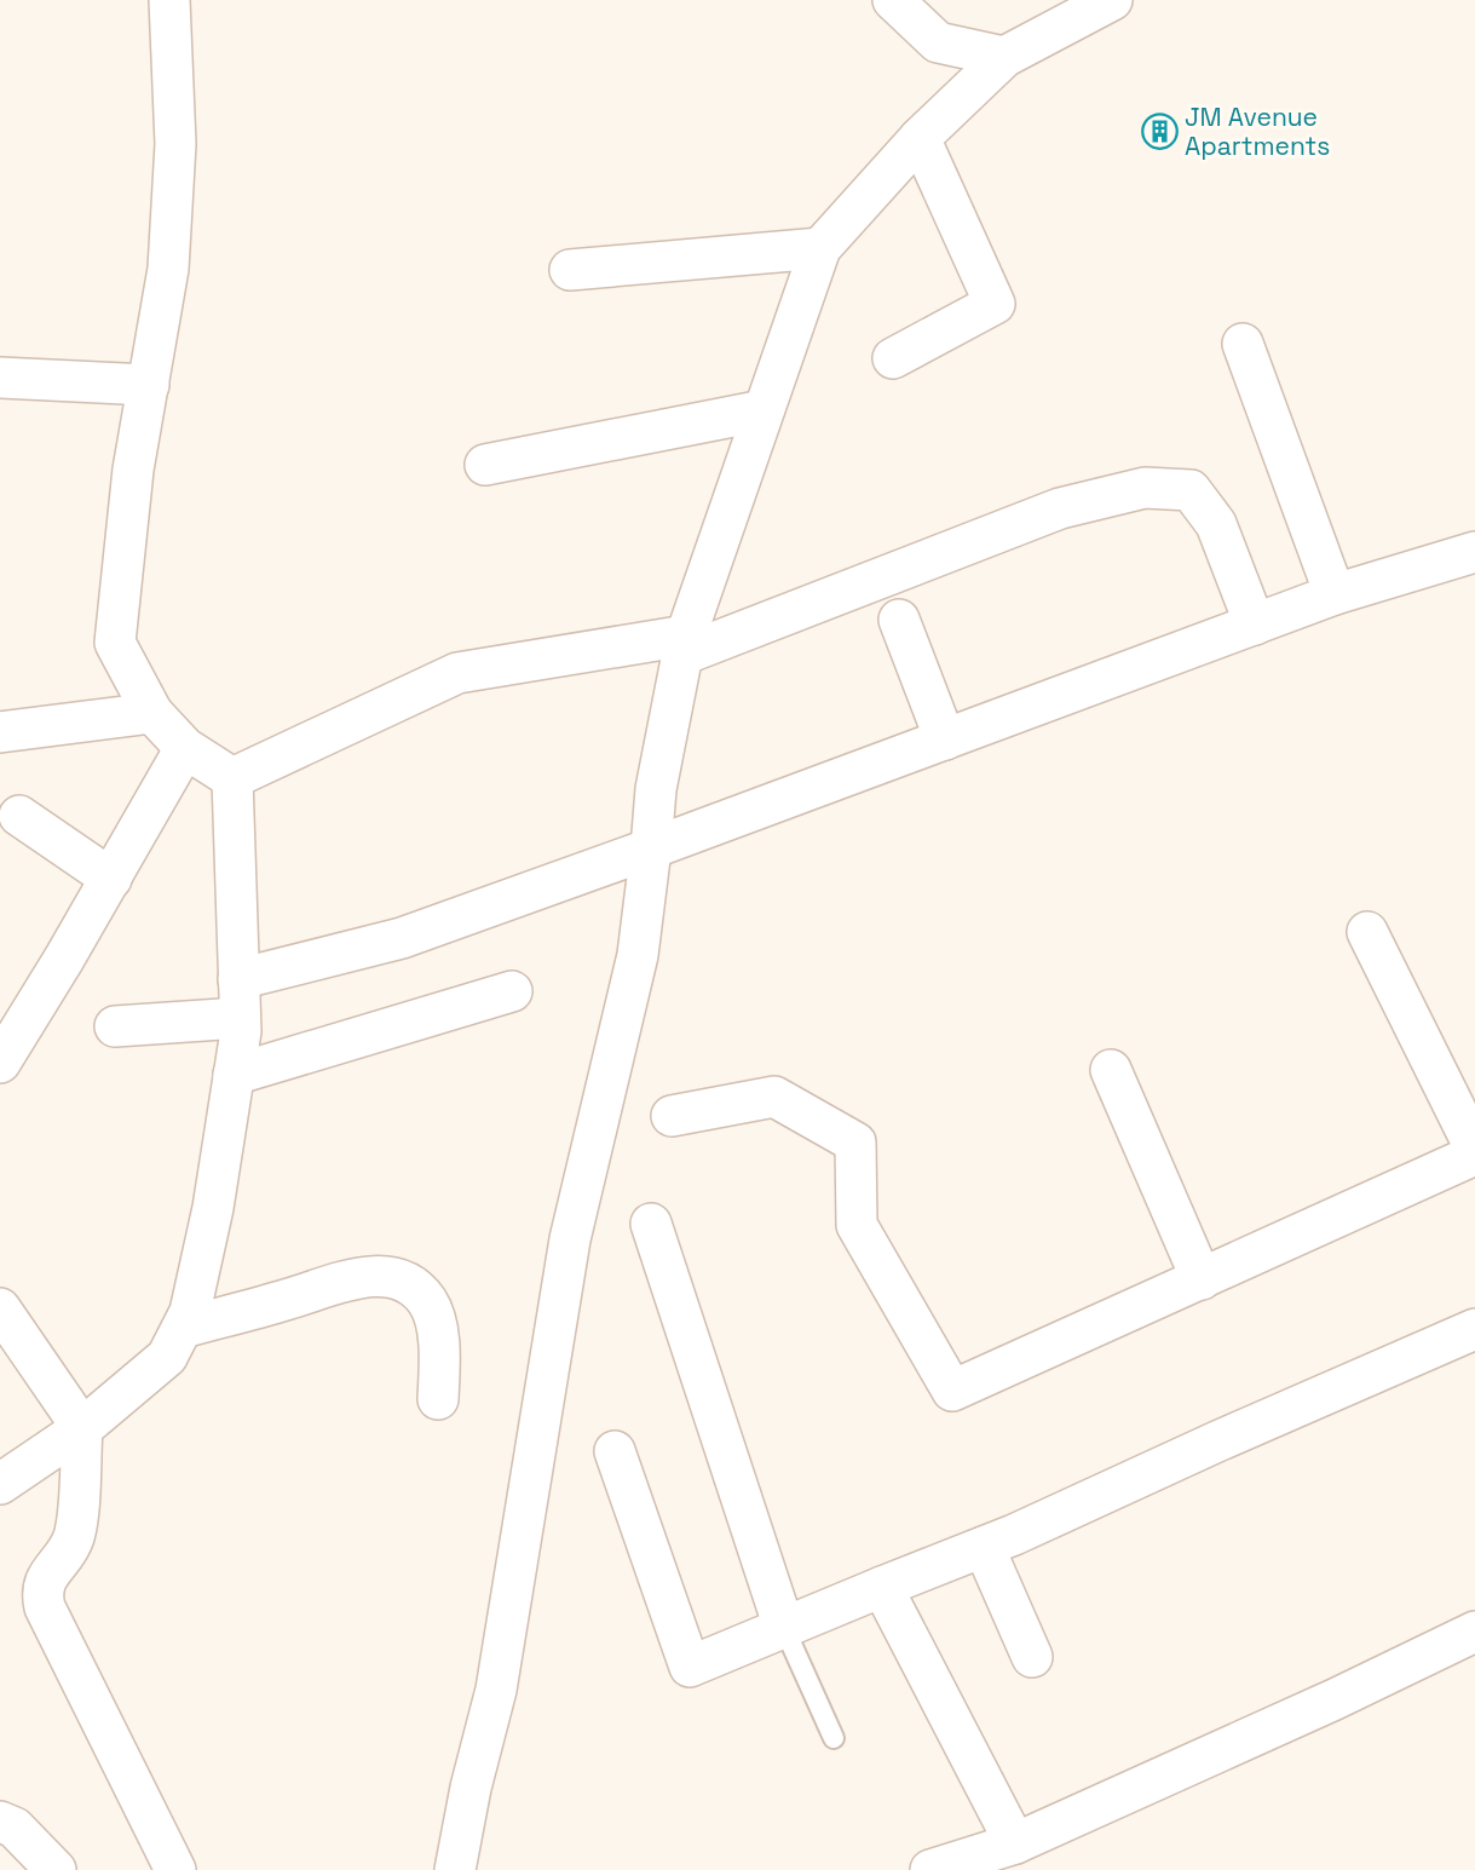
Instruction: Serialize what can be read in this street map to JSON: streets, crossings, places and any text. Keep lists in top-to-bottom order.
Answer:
{
  "places": {
    "building": ["JM Avenue Apartments"]
  }
}
